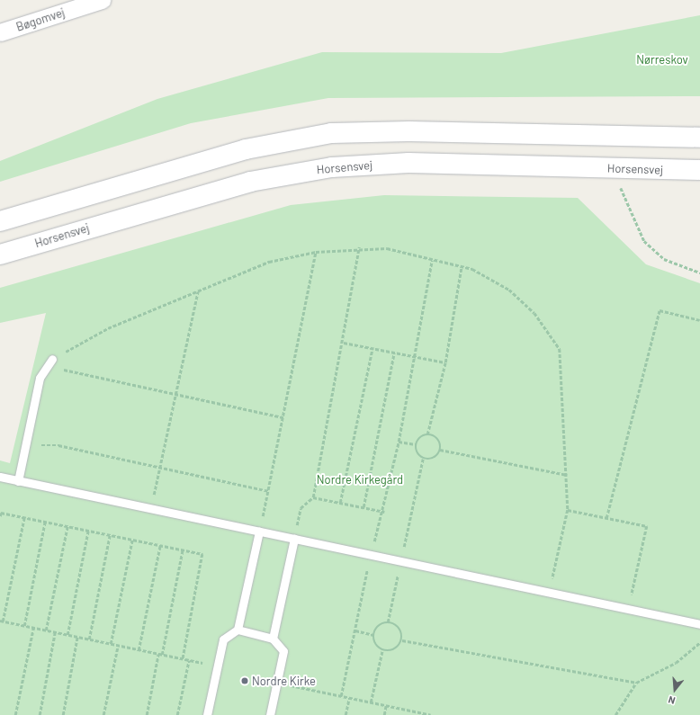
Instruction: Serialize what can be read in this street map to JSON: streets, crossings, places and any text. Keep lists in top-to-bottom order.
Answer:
{
  "streets": {
    "main road": ["Horsensvej"],
    "street": ["Bøgomvej"]
  },
  "parks": ["Nørreskov", "Nordre Kirkegård"],
  "places": ["Nordre Kirke"],
  "north": "bottom"
}
